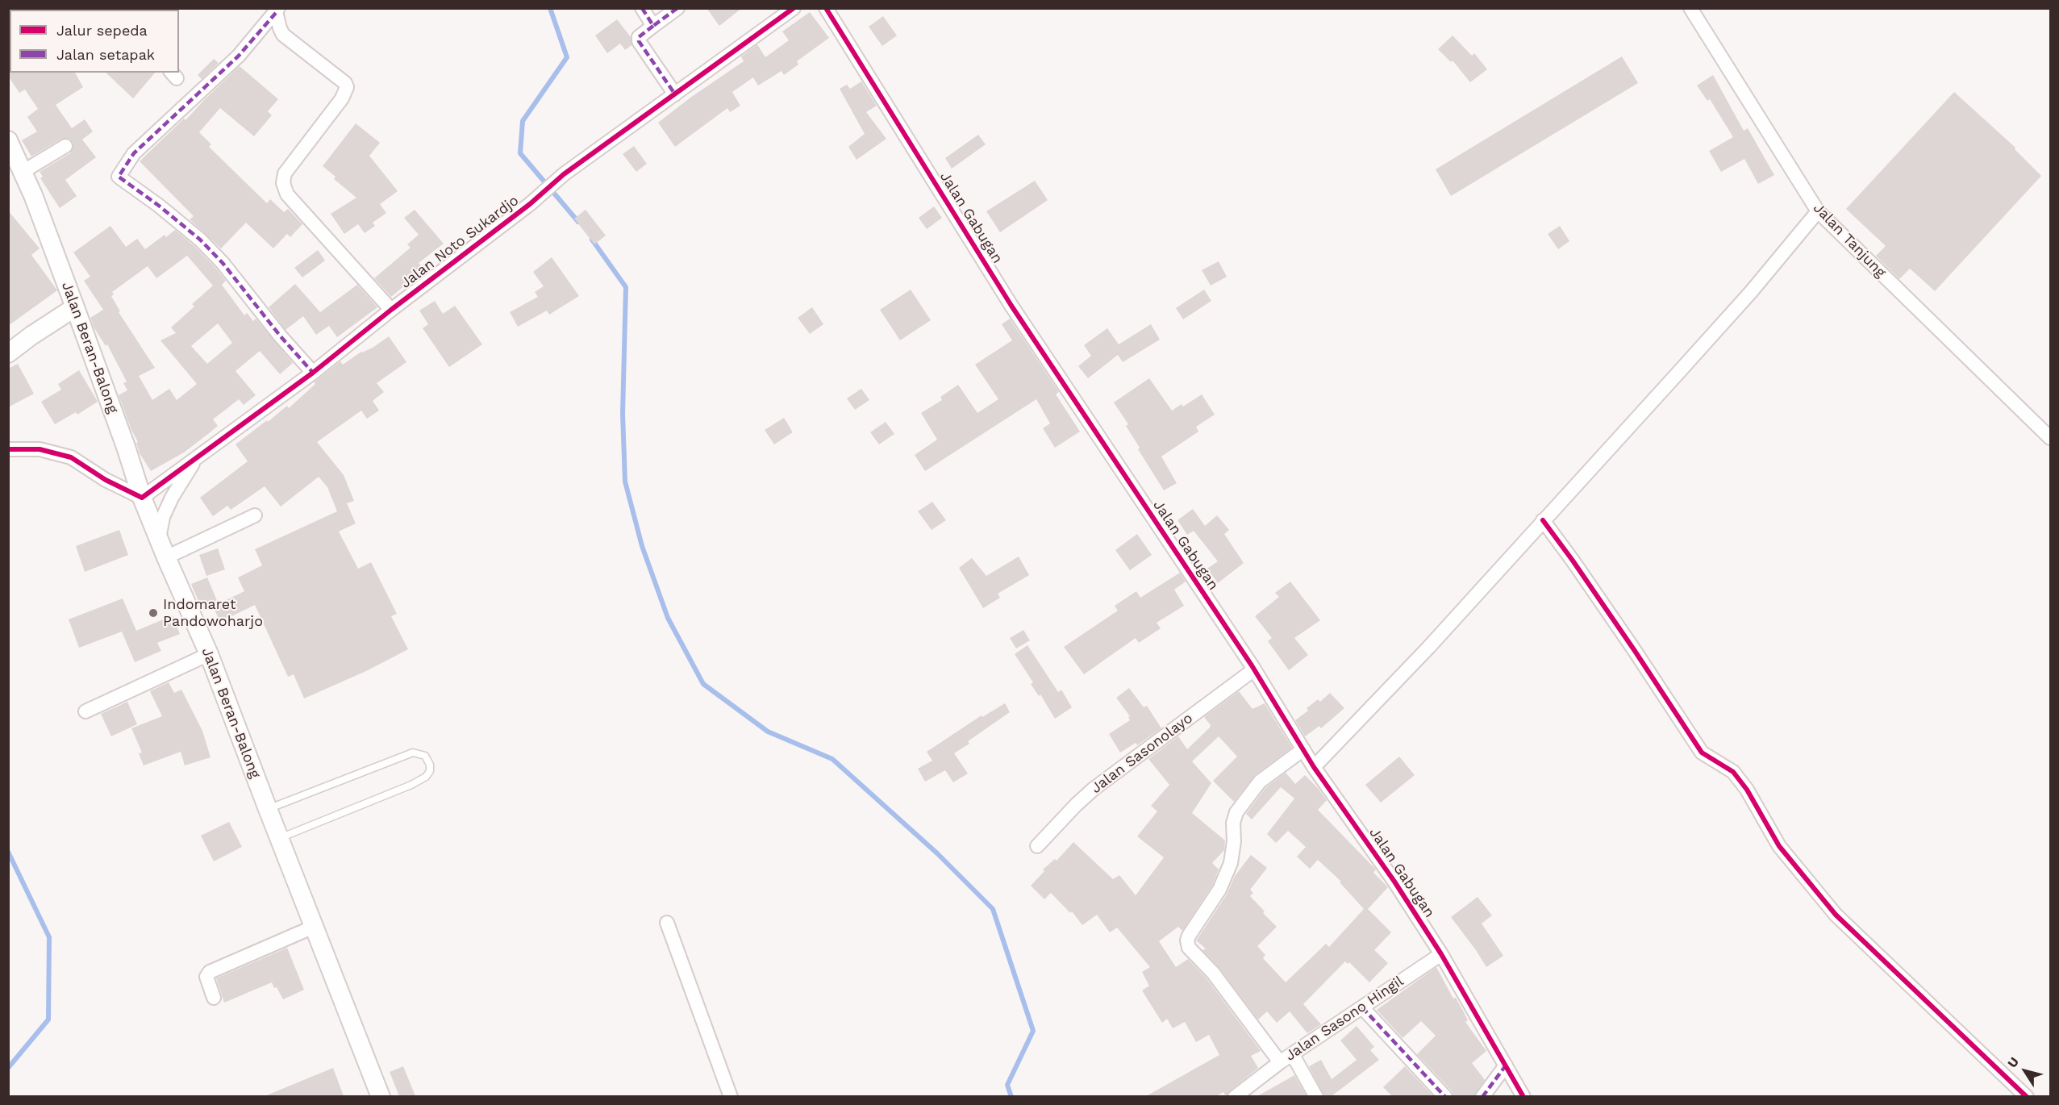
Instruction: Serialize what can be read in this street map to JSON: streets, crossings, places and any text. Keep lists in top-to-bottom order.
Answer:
{
  "streets": {
    "main road": ["Jalan Beran-Balong"],
    "street": [
      "Jalan Gabugan",
      "Jalan Tanjung",
      "Jalan Noto Sukardjo",
      "Jalan Sasonolayo",
      "Jalan Sasono Hingil"
    ]
  },
  "crossings": [
    ["Jalan Gabugan", "Jalan Sasonolayo"],
    ["Jalan Gabugan", "Jalan Sasono Hingil"],
    ["Jalan Noto Sukardjo", "Jalan Beran-Balong"]
  ],
  "places": ["Indomaret Pandowoharjo"],
  "legend": ["Jalur sepeda", "Jalan setapak"],
  "north": "top left"
}
